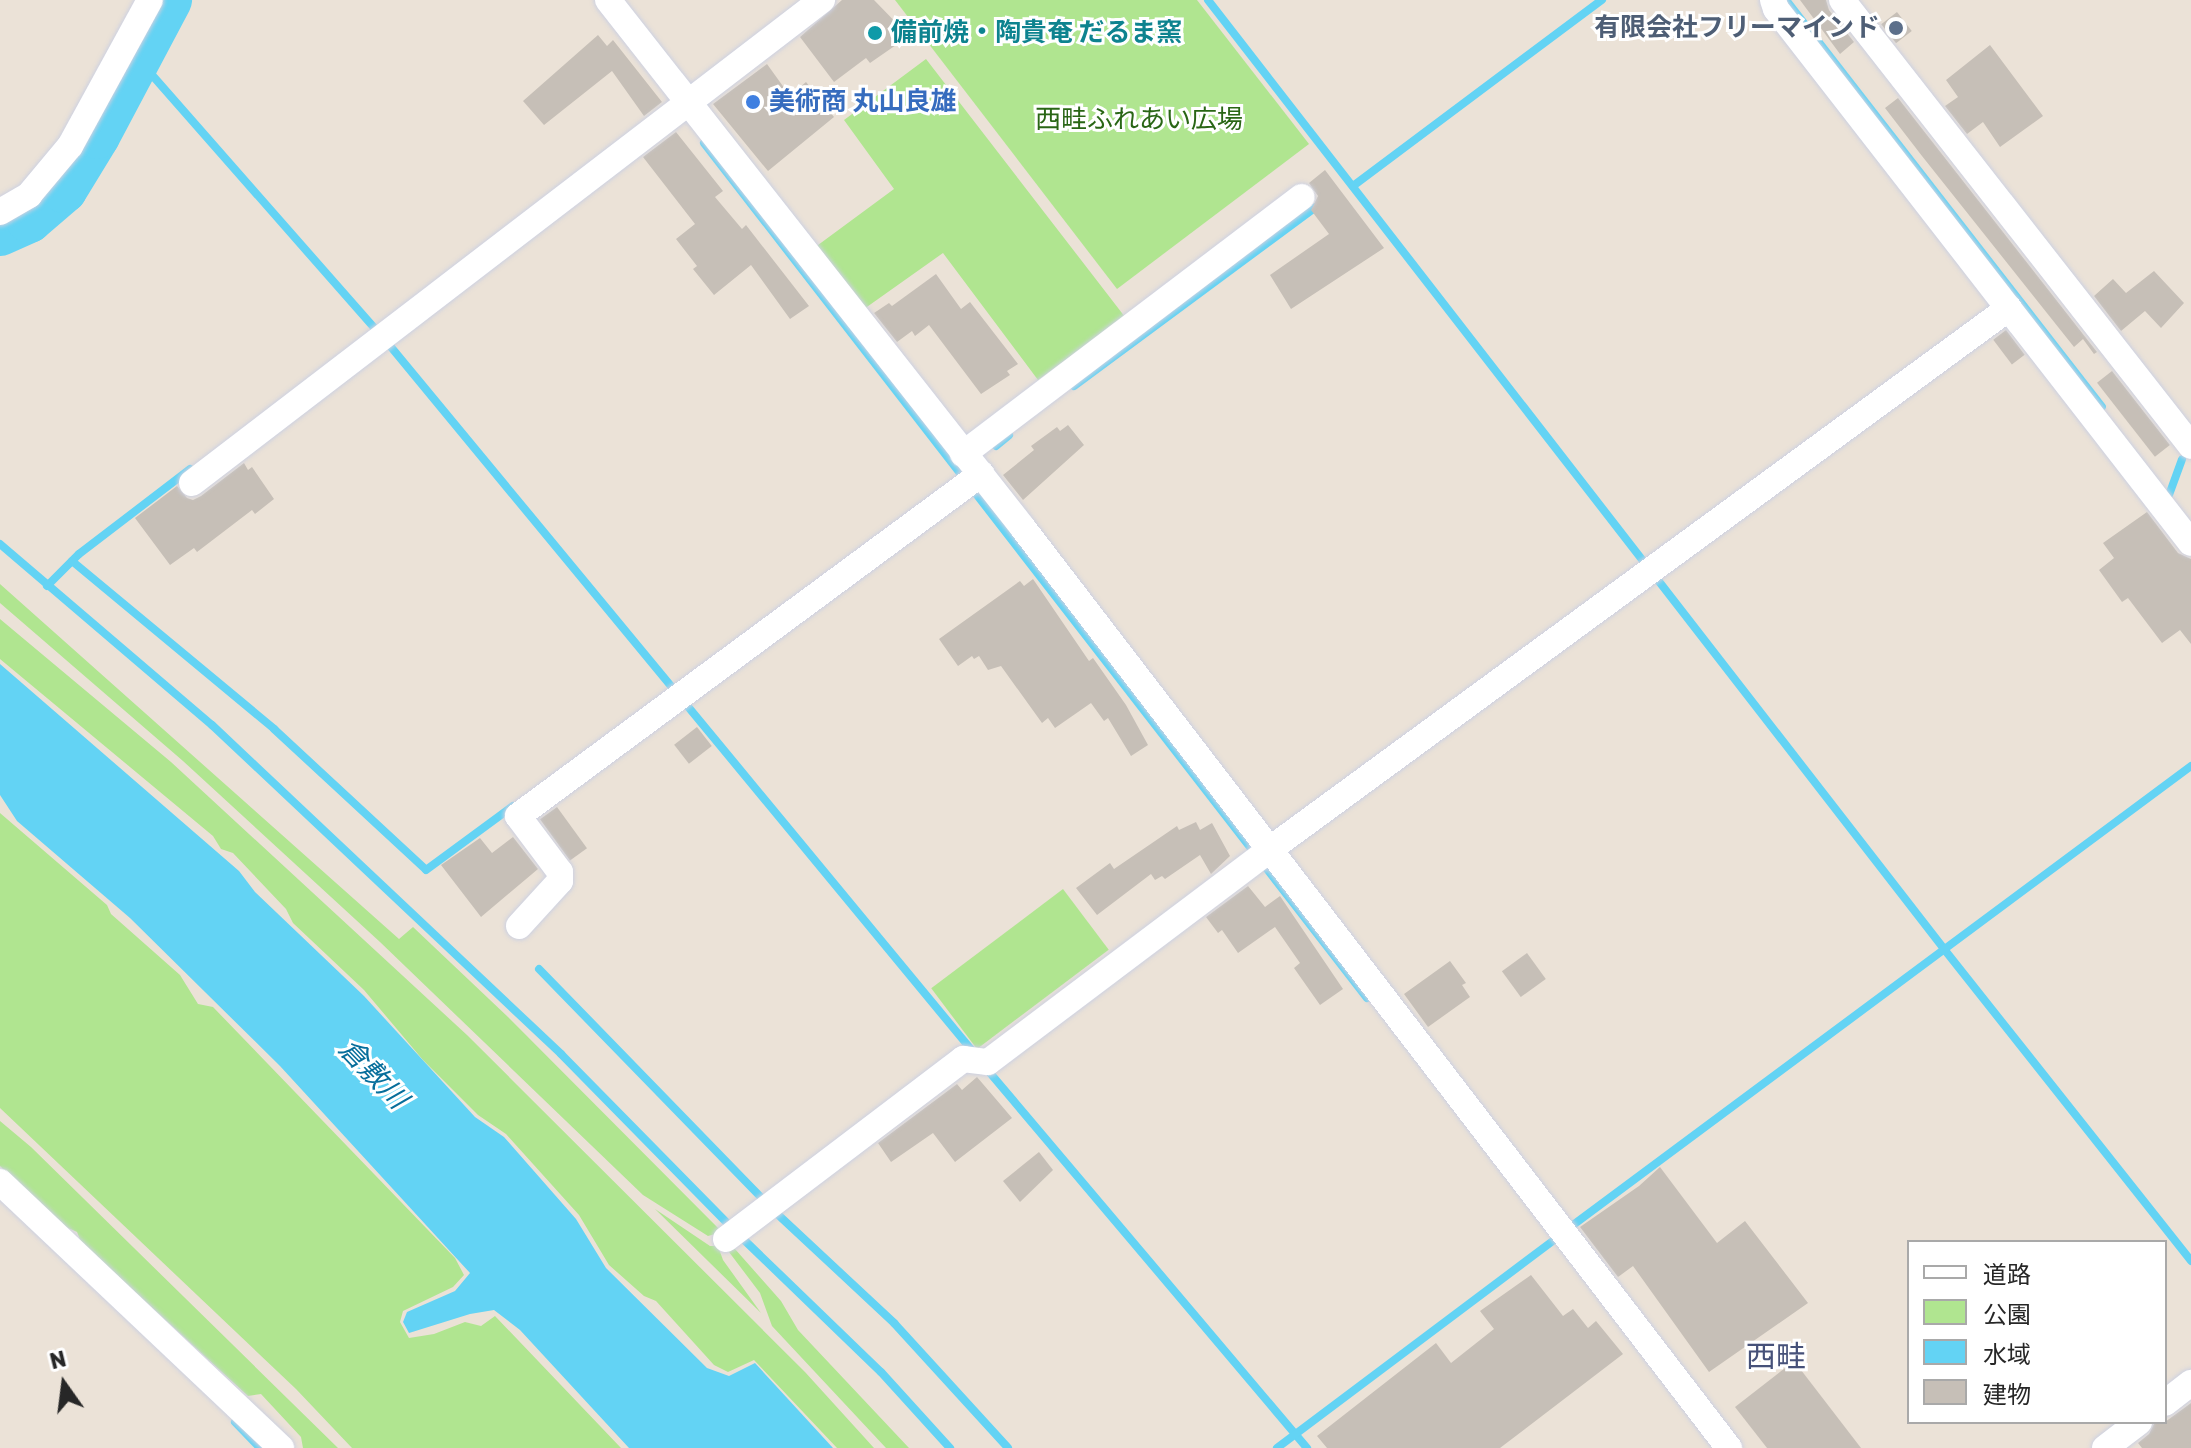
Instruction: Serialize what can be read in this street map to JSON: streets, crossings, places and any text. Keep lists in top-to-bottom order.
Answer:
{
  "districts": ["西畦"],
  "water": ["倉敷川"],
  "parks": ["西畦ふれあい広場"],
  "places": ["有限会社フリーマインド", "備前焼・陶貴奄 だるま窯", "美術商 丸山良雄"],
  "legend": [
    "道路",
    "公園",
    "水域",
    "建物"
  ],
  "north": "top"
}
